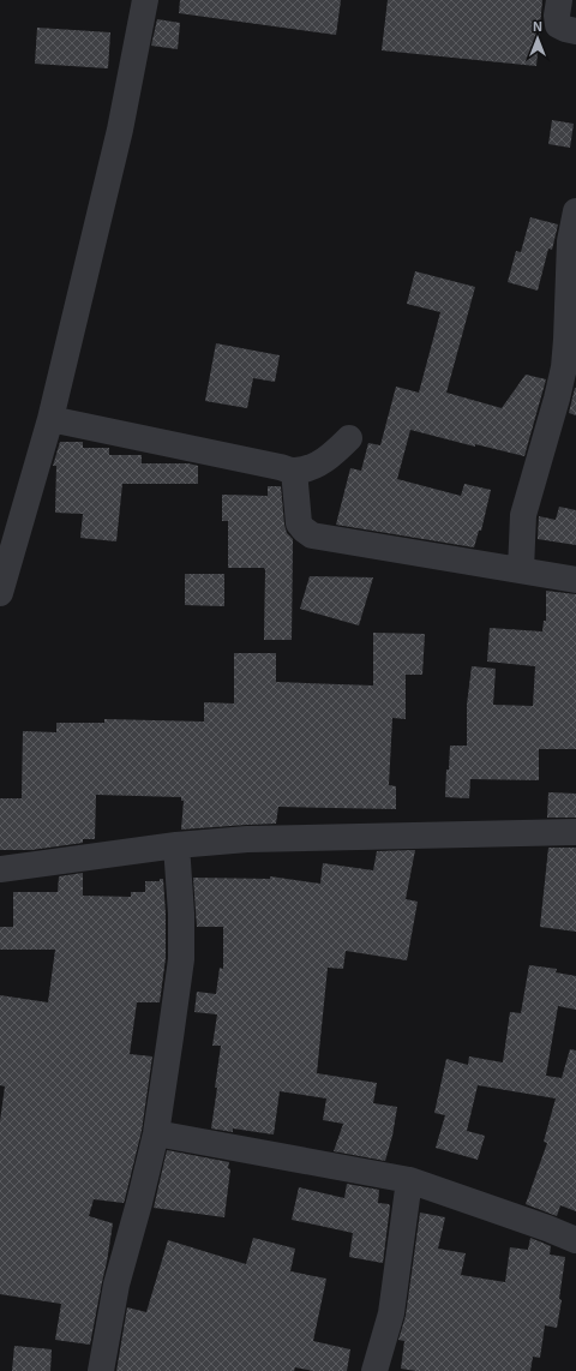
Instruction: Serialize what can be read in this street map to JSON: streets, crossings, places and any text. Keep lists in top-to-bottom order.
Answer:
{
  "north": "top"
}
